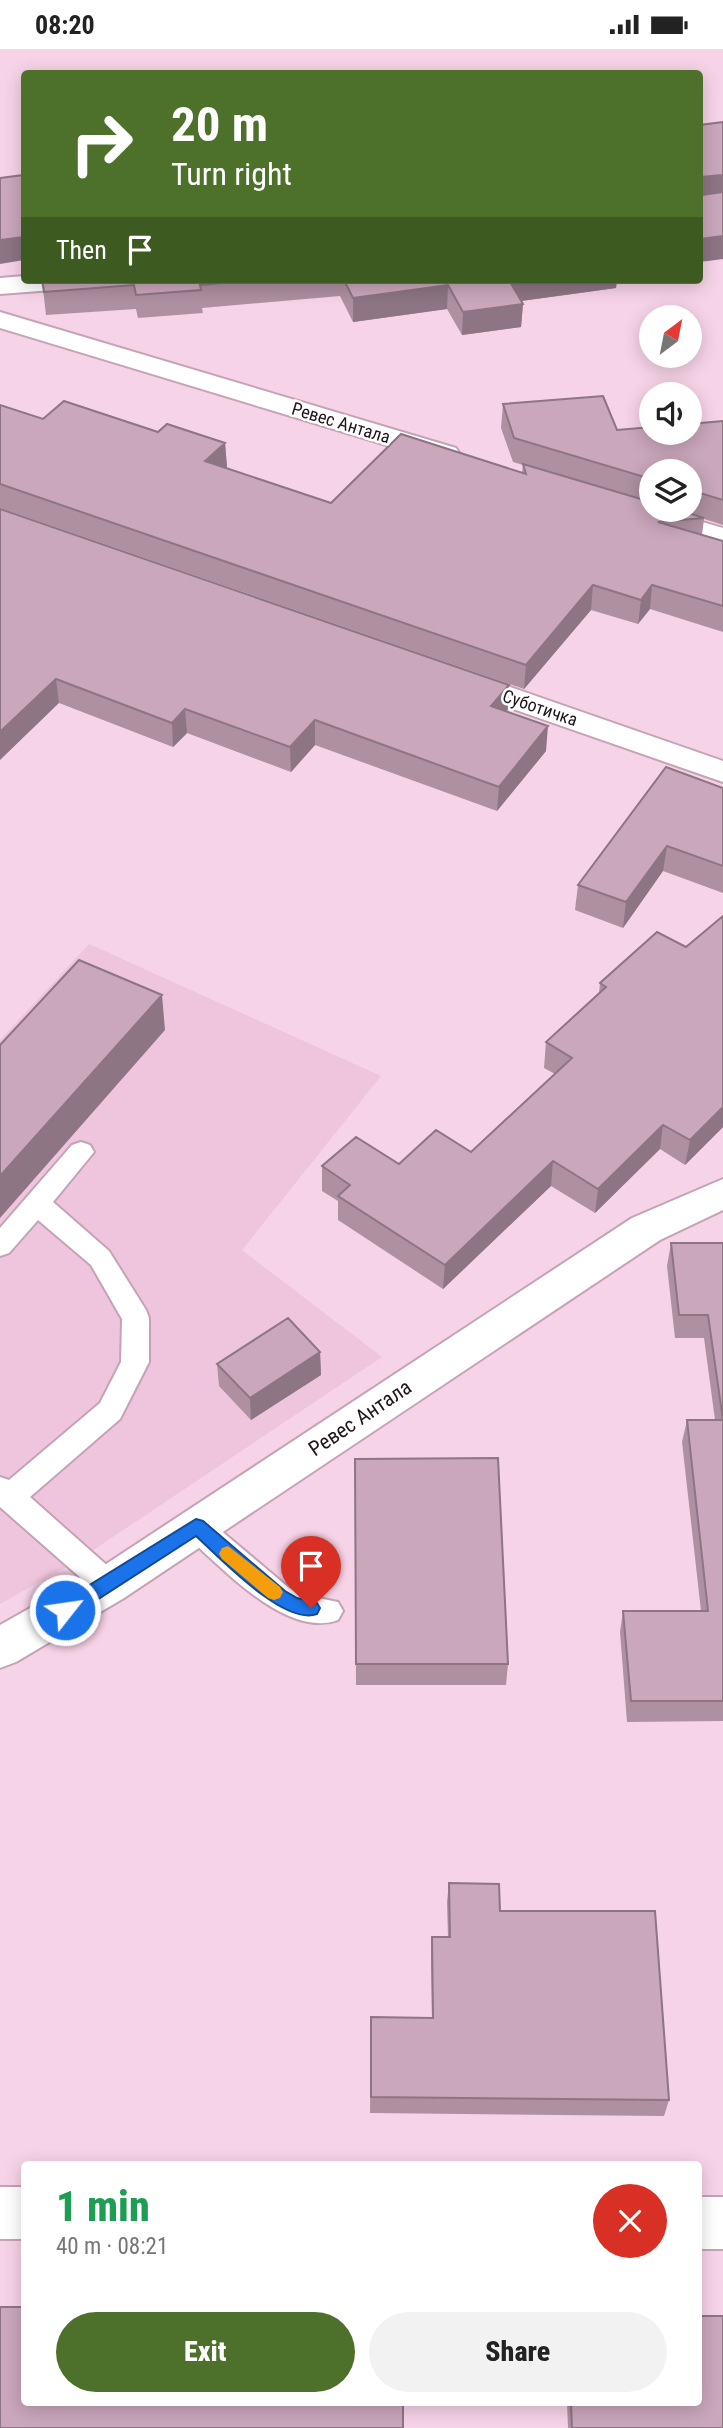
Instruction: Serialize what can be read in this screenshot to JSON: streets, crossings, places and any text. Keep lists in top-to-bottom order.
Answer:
{
  "streets": {
    "street": ["Ревес Антала", "Суботичка"]
  },
  "north": "top right",
  "page": {
    "status": "08:20",
    "turn": ["20 m", "Turn right"],
    "then": "Then",
    "heading": ["1 min", "40 m · 08:21"],
    "buttons": ["Exit", "Share"]
  }
}
